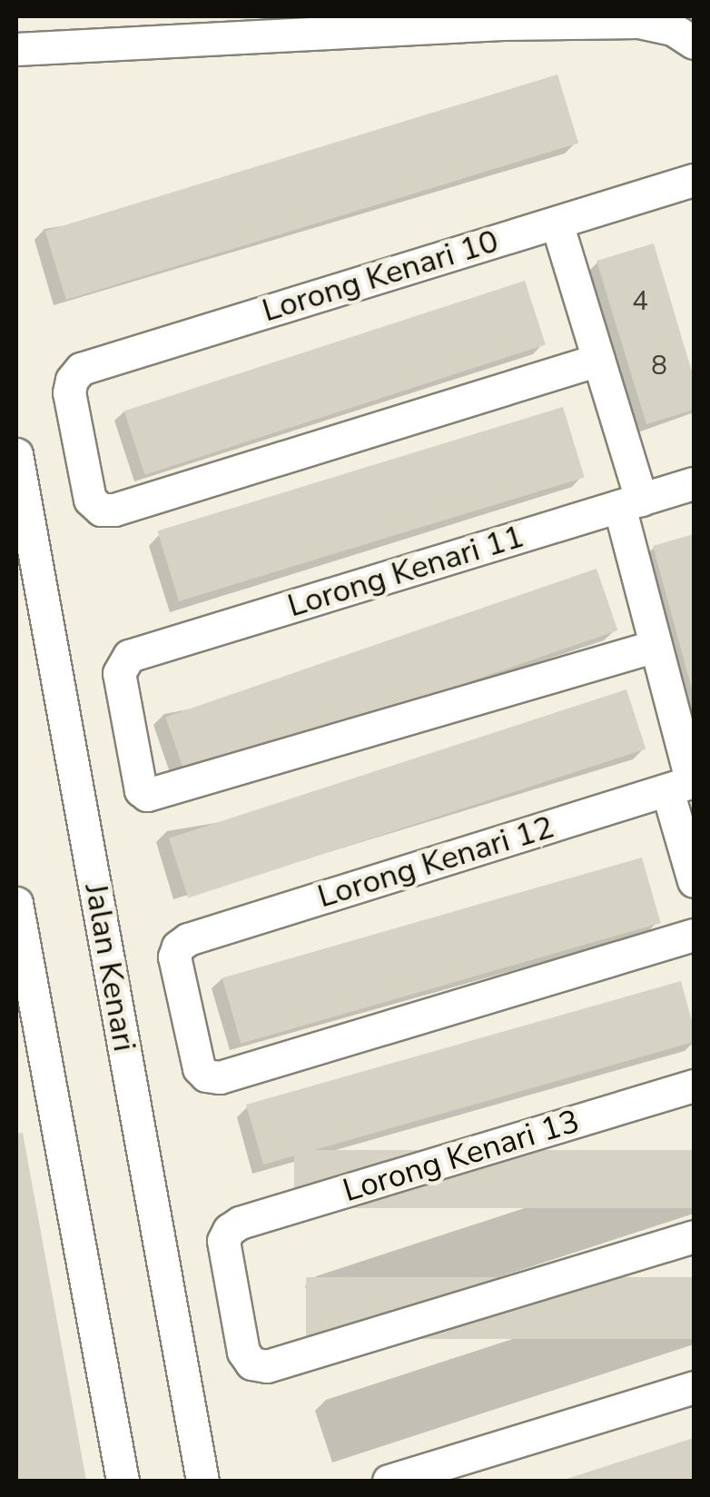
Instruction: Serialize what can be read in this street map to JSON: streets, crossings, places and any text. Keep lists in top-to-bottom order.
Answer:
{
  "streets": {
    "street": [
      "Lorong Kenari 10",
      "Lorong Kenari 11",
      "Lorong Kenari 12",
      "Jalan Kenari",
      "Lorong Kenari 13"
    ]
  },
  "house_numbers": ["4", "8"]
}
